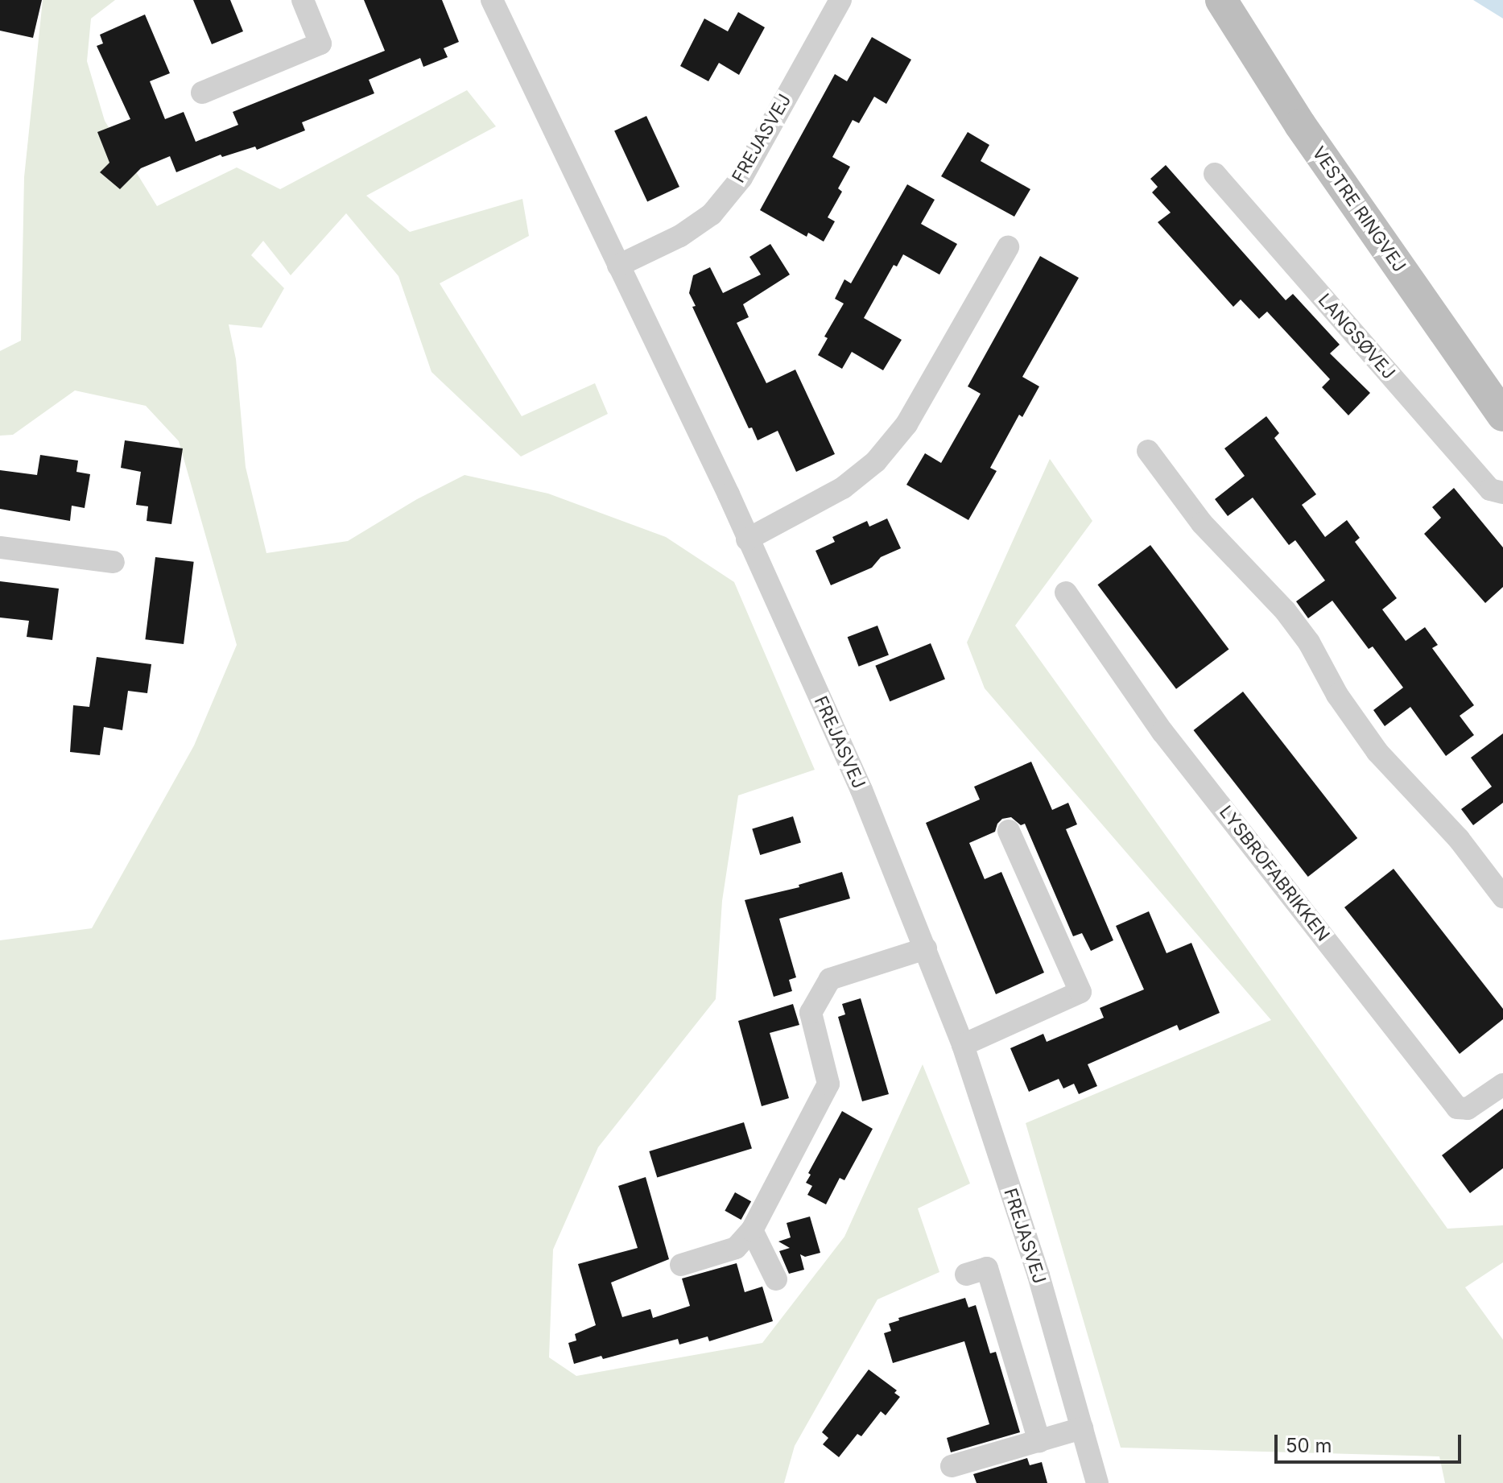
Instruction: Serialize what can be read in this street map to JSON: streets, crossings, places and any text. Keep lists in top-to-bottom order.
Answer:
{
  "streets": {
    "main road": ["VESTRE RINGVEJ"],
    "street": ["FREJASVEJ", "LANGSØVEJ", "LYSBROFABRIKKEN"]
  },
  "scale_bar": "50 m"
}
